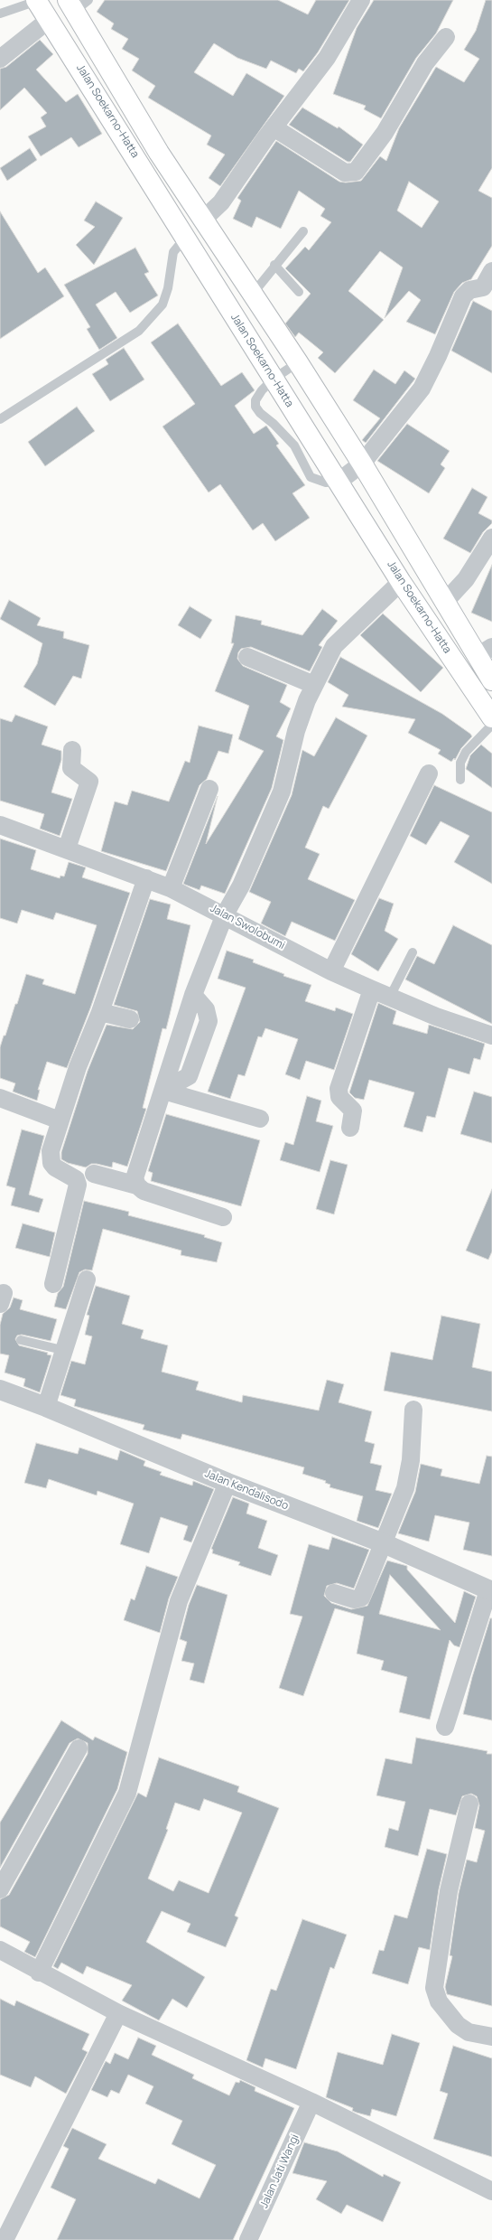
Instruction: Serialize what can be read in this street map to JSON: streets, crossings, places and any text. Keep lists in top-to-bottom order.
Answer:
{
  "streets": {
    "highway": ["Jalan Soekarno-Hatta"],
    "street": ["Jalan Swolobumi", "Jalan Kendalisodo", "Jalan Jati Wangi"]
  }
}
